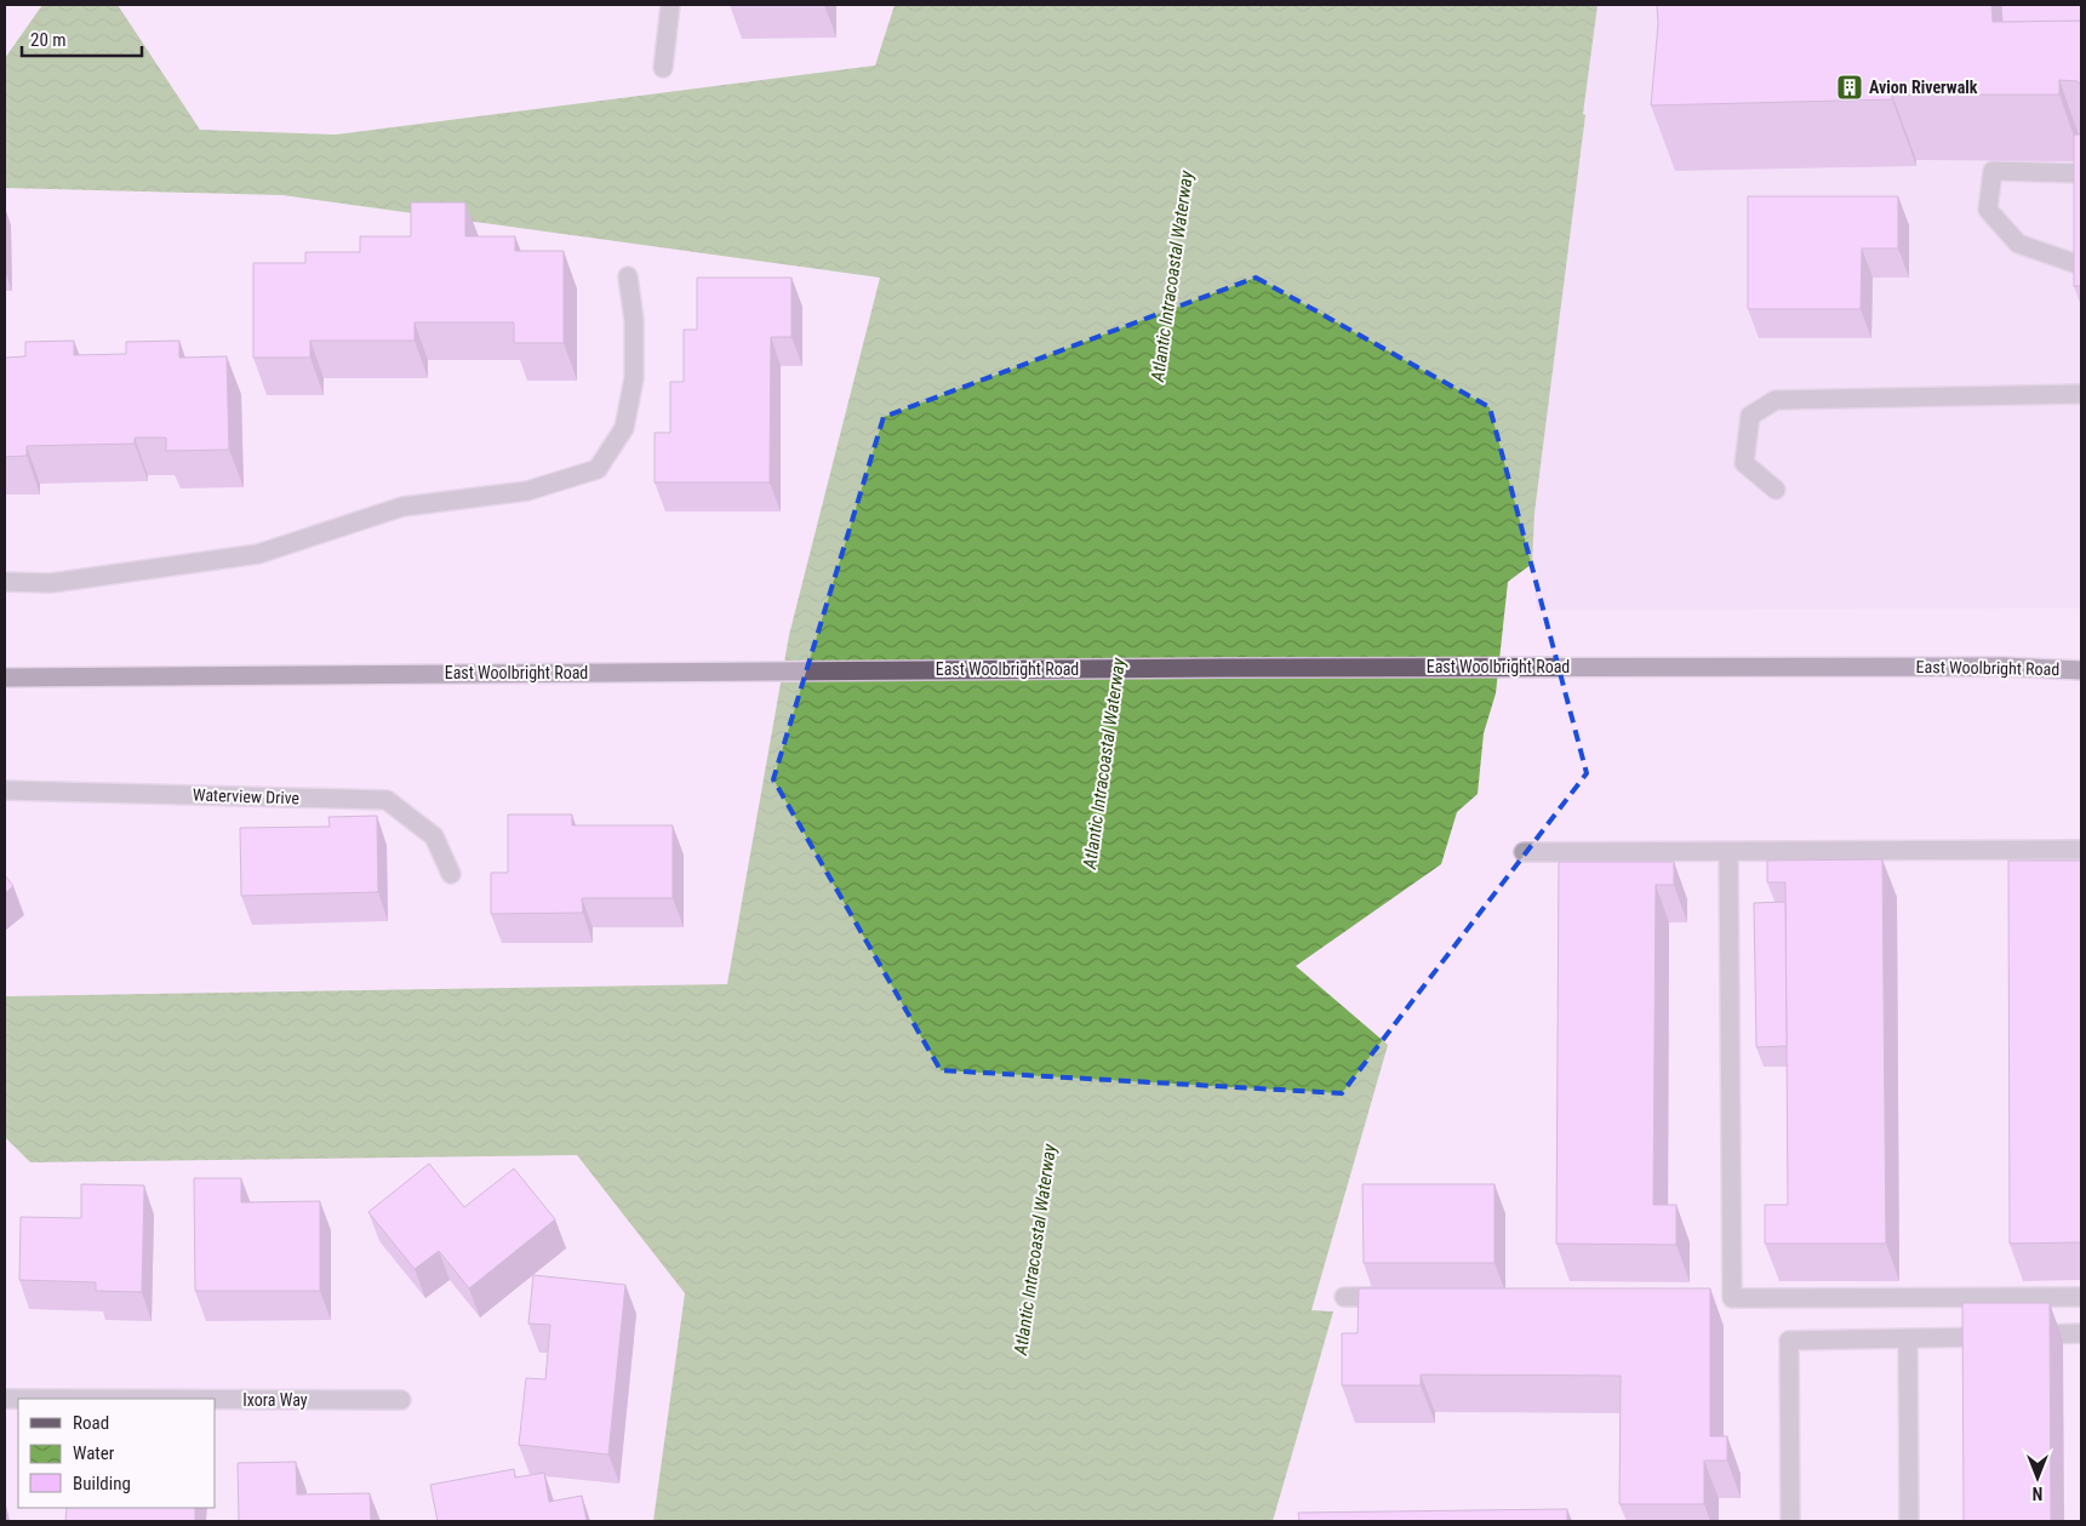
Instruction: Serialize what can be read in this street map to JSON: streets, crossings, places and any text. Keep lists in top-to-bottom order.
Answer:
{
  "streets": {
    "main road": ["East Woolbright Road"],
    "street": ["Waterview Drive", "Ixora Way"]
  },
  "water": ["Atlantic Intracoastal Waterway"],
  "places": {
    "building": ["Avion Riverwalk"]
  },
  "legend": ["Road", "Water", "Building"],
  "scale_bar": "20 m",
  "north": "bottom"
}
